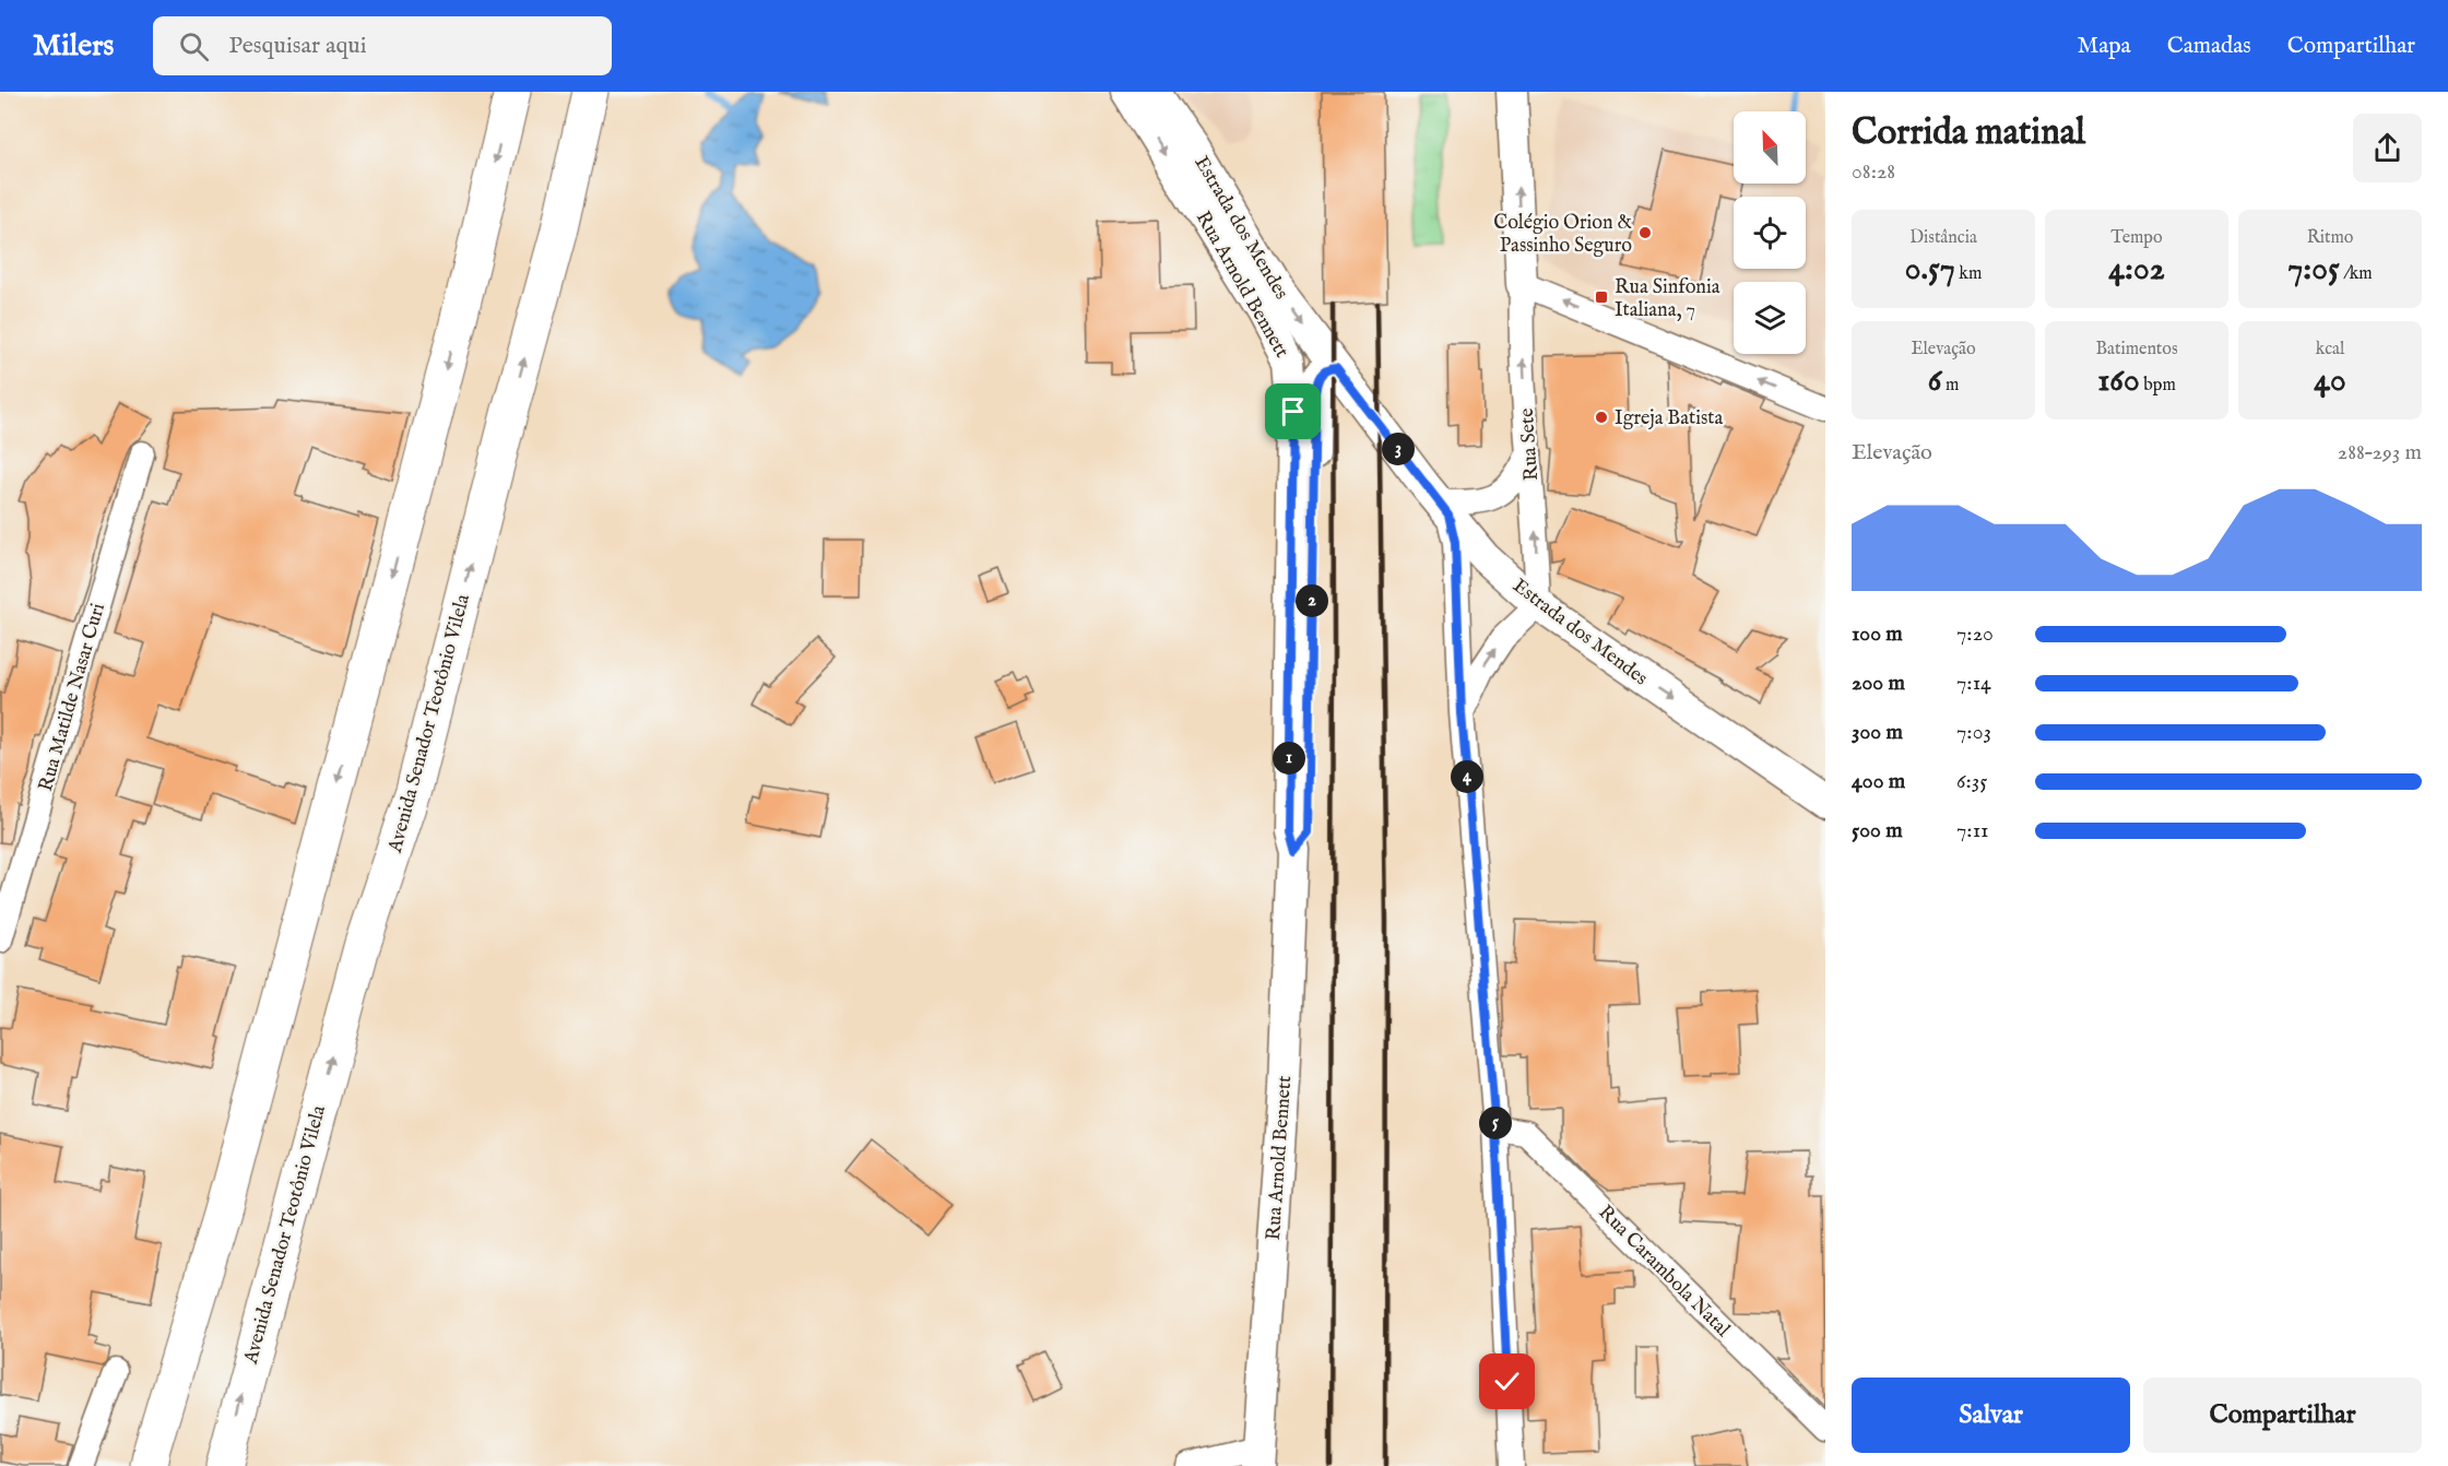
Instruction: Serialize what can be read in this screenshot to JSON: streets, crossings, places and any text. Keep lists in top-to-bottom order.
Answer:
{
  "streets": {
    "main road": ["Avenida Senador Teotônio Vilela"],
    "street": [
      "Estrada dos Mendes",
      "Rua Arnold Bennett",
      "Rua Sete",
      "Rua Matilde Nasar Curi",
      "Rua Carambola Natal"
    ]
  },
  "crossings": [
    ["Estrada dos Mendes", "Rua Arnold Bennett"],
    ["Estrada dos Mendes", "Rua Sete"]
  ],
  "one_way": ["Estrada dos Mendes"],
  "places": {
    "other": ["Colégio Orion & Passinho Seguro", "Igreja Batista"],
    "transit": ["Rua Sinfonia Italiana, 7"]
  },
  "north": "top left",
  "page": {
    "header": "Milers",
    "search": "Pesquisar aqui",
    "nav": ["Mapa", "Camadas", "Compartilhar"],
    "heading": ["Corrida matinal", "08:28"],
    "stats": [
      ["Distância", "0.57 km"],
      ["Tempo", "4:02"],
      ["Ritmo", "7:05 /km"],
      ["Elevação", "6 m"],
      ["Batimentos", "160 bpm"],
      ["kcal", "40"]
    ],
    "chart": ["Elevação", "288–293 m"],
    "pins": [
      "3",
      "2",
      "1",
      "4",
      "5"
    ],
    "list": [
      {
        "name": "100 m",
        "note": "7:20"
      },
      {
        "name": "200 m",
        "note": "7:14"
      },
      {
        "name": "300 m",
        "note": "7:03"
      },
      {
        "name": "400 m",
        "note": "6:35"
      },
      {
        "name": "500 m",
        "note": "7:11"
      }
    ],
    "buttons": ["Salvar", "Compartilhar"]
  }
}
